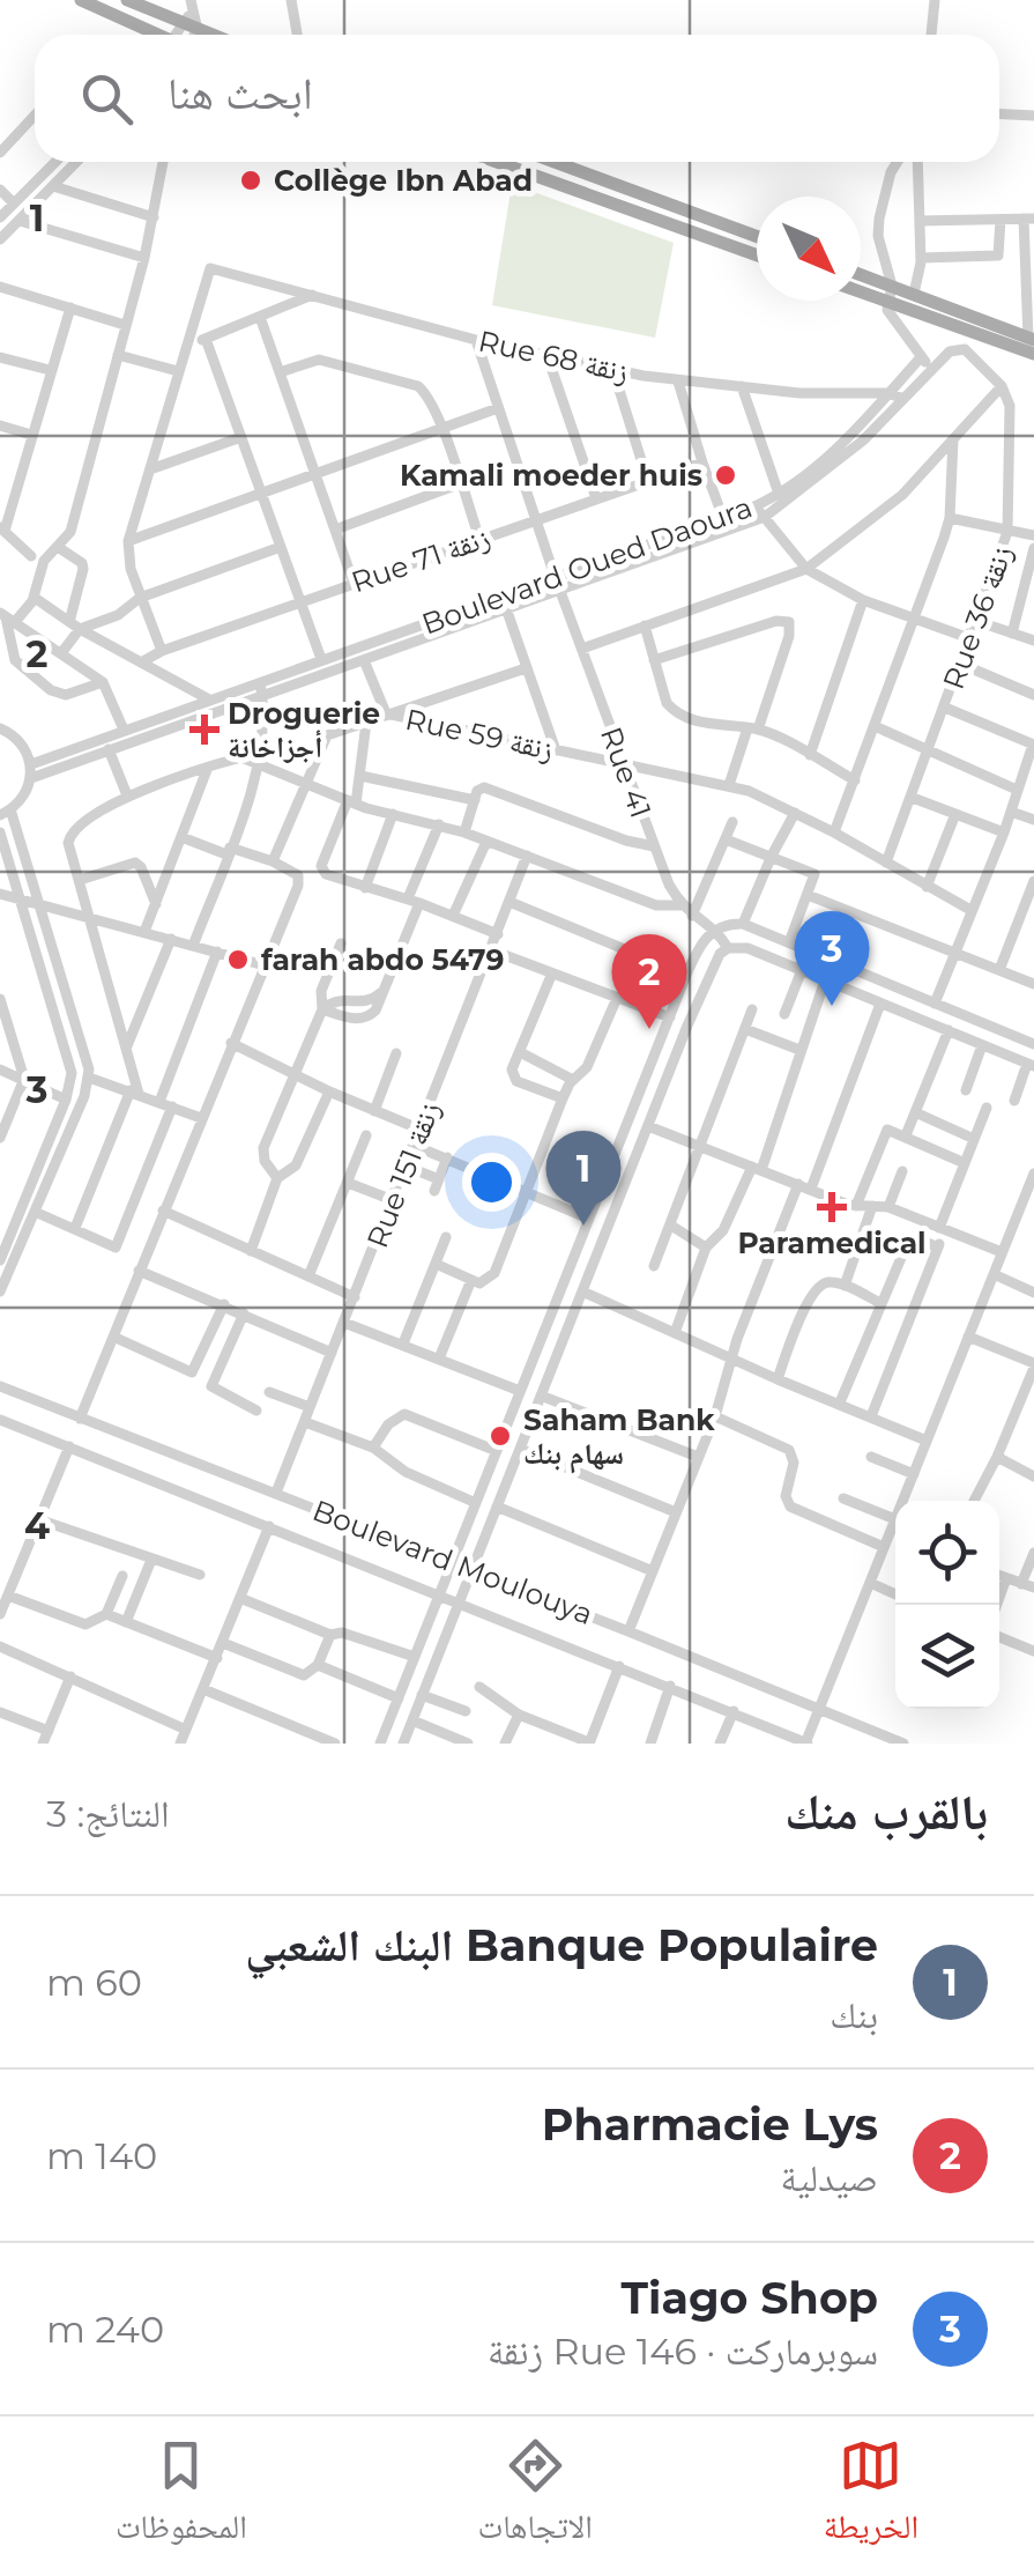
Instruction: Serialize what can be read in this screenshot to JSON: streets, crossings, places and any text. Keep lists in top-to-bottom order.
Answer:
{
  "streets": {
    "street": [
      "Rue 68 زنقة",
      "Rue 71 زنقة",
      "Boulevard Oued Daoura",
      "Rue 36 زنقة",
      "Rue 59 زنقة",
      "Rue 41",
      "Rue 151 زنقة",
      "Boulevard Moulouya"
    ]
  },
  "crossings": [
    ["Rue 68 زنقة", "Boulevard Oued Daoura"],
    ["Rue 68 زنقة", "Rue 41"],
    ["Rue 71 زنقة", "Rue 41"],
    ["Boulevard Oued Daoura", "Rue 59 زنقة"],
    ["Boulevard Oued Daoura", "Rue 41"],
    ["Rue 36 زنقة", "Rue 59 زنقة"],
    ["Rue 59 زنقة", "Rue 41"],
    ["Rue 151 زنقة", "Boulevard Moulouya"]
  ],
  "places": {
    "other": [
      "Collège Ibn Abad",
      "Kamali moeder huis",
      "farah abdo 5479",
      "Saham Bank سهام بنك"
    ],
    "health": ["Droguerie أجزاخانة", "Paramedical"]
  },
  "north": "bottom right",
  "page": {
    "search": "ابحث هنا",
    "pins": ["3", "2", "1"],
    "heading": ["بالقرب منك", "النتائج: 3"],
    "list": [
      {
        "mark": "1",
        "name": "Banque Populaire البنك الشعبي",
        "note": "بنك",
        "value": "60 m"
      },
      {
        "mark": "2",
        "name": "Pharmacie Lys",
        "note": "صيدلية",
        "value": "140 m"
      },
      {
        "mark": "3",
        "name": "Tiago Shop",
        "note": "سوبرماركت · Rue 146 زنقة",
        "value": "240 m"
      }
    ],
    "nav": ["الخريطة", "الاتجاهات", "المحفوظات"]
  },
  "grid": {
    "rows": [
      "1",
      "2",
      "3",
      "4"
    ]
  }
}
